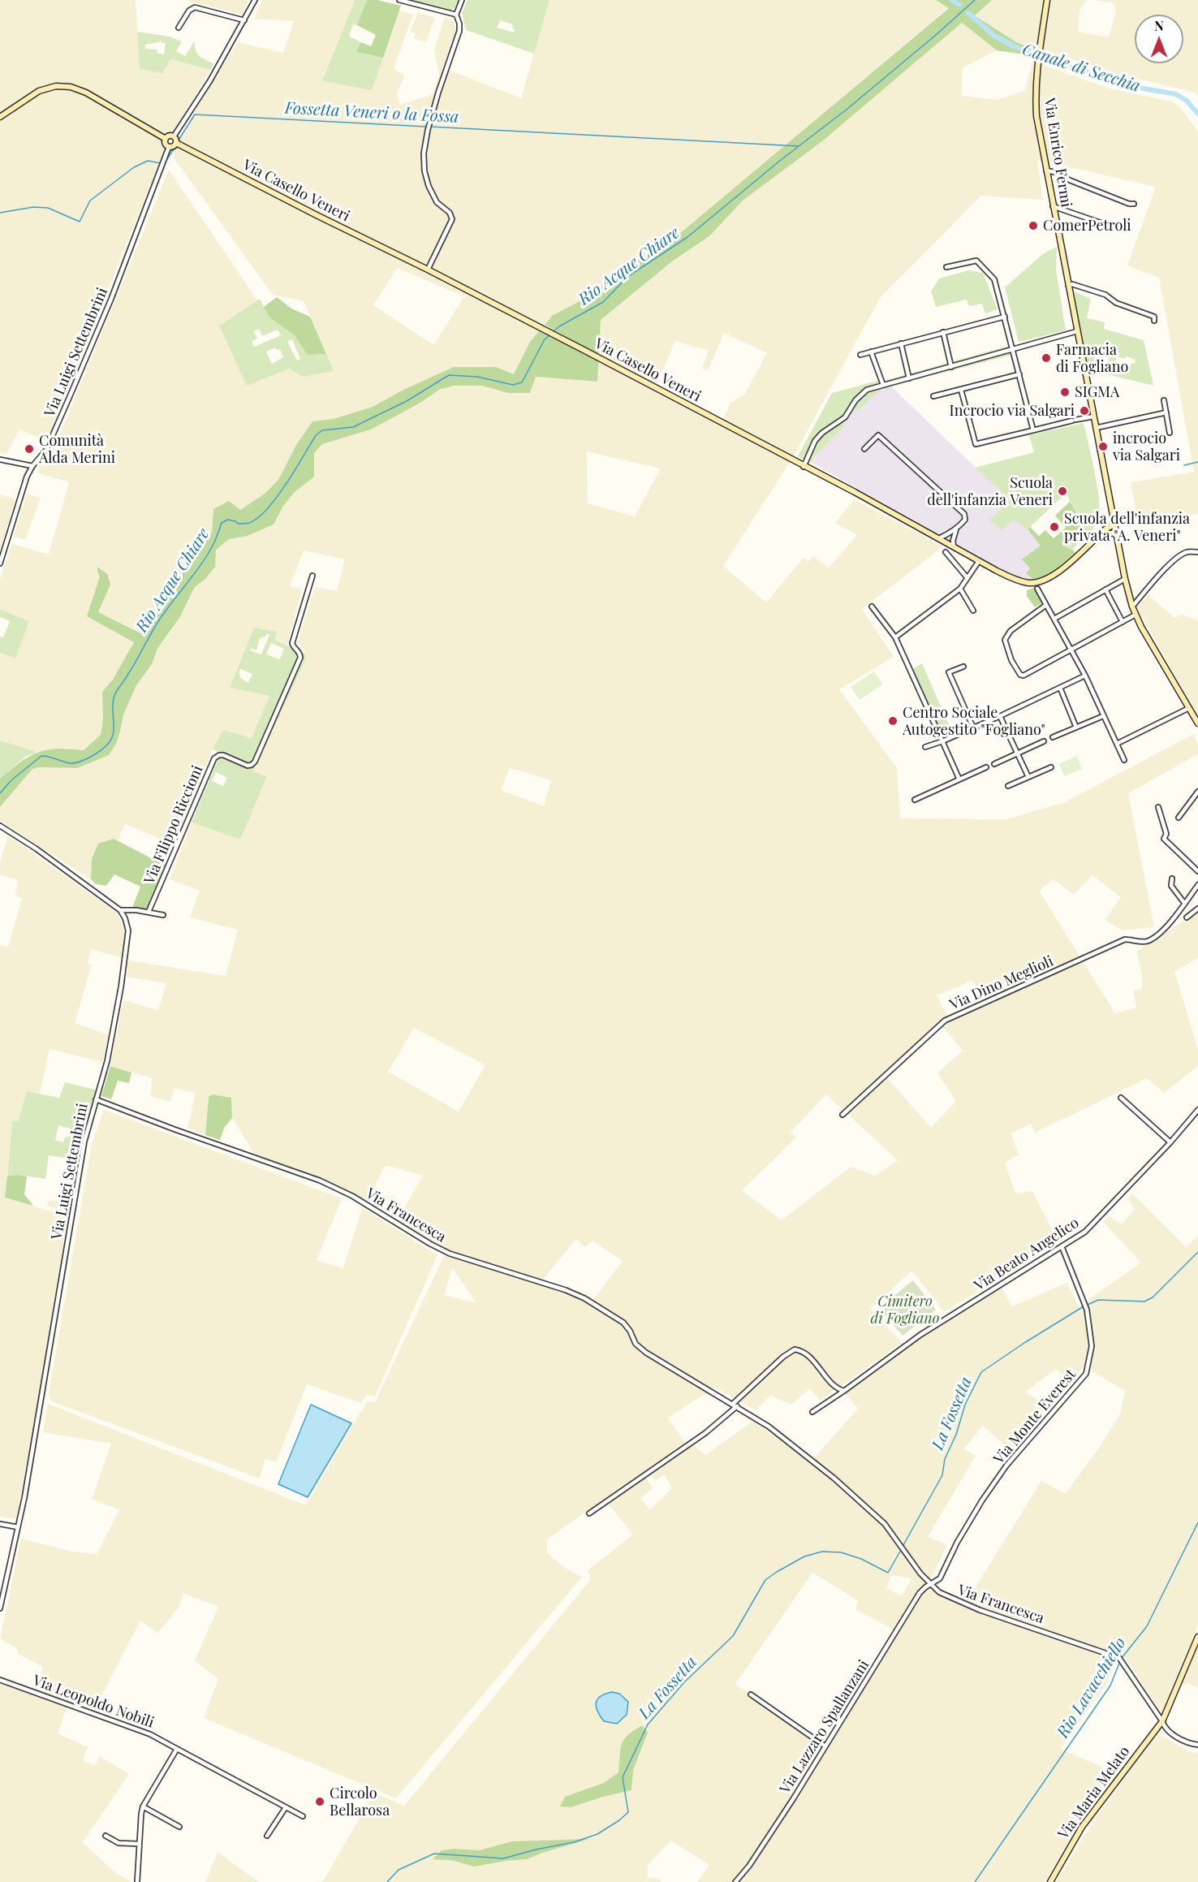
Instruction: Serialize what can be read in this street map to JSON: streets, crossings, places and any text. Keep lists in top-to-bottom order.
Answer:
{
  "streets": {
    "street": [
      "Via Enrico Fermi",
      "Via Casello Veneri",
      "Via Luigi Settembrini",
      "Via Filippo Riccioni",
      "Via Dino Meglioli",
      "Via Francesca",
      "Via Beato Angelico",
      "Via Monte Everest",
      "Via Leopoldo Nobili",
      "Via Lazzaro Spallanzani",
      "Via Maria Melato"
    ]
  },
  "crossings": [
    ["Via Enrico Fermi", "Via Casello Veneri"],
    ["Via Casello Veneri", "Via Luigi Settembrini"],
    ["Via Luigi Settembrini", "Via Francesca"],
    ["Via Francesca", "Via Monte Everest"],
    ["Via Francesca", "Via Lazzaro Spallanzani"],
    ["Via Francesca", "Via Maria Melato"],
    ["Via Beato Angelico", "Via Monte Everest"],
    ["Via Monte Everest", "Via Lazzaro Spallanzani"]
  ],
  "water": [
    "Canale di Secchia",
    "Fossetta Veneri o la Fossa",
    "Rio Acque Chiare",
    "La Fossetta",
    "Rio Lavacchiello"
  ],
  "parks": ["Cimitero di Fogliano"],
  "places": [
    "ComerPetroli",
    "Farmacia di Fogliano",
    "SIGMA",
    "Incrocio via Salgari",
    "incrocio via Salgari",
    "Comunità Alda Merini",
    "Scuola dell'infanzia Veneri",
    "Scuola dell'infanzia privata \"A. Veneri\"",
    "Centro Sociale Autogestito \"Fogliano\"",
    "Circolo Bellarosa"
  ],
  "north": "top"
}
